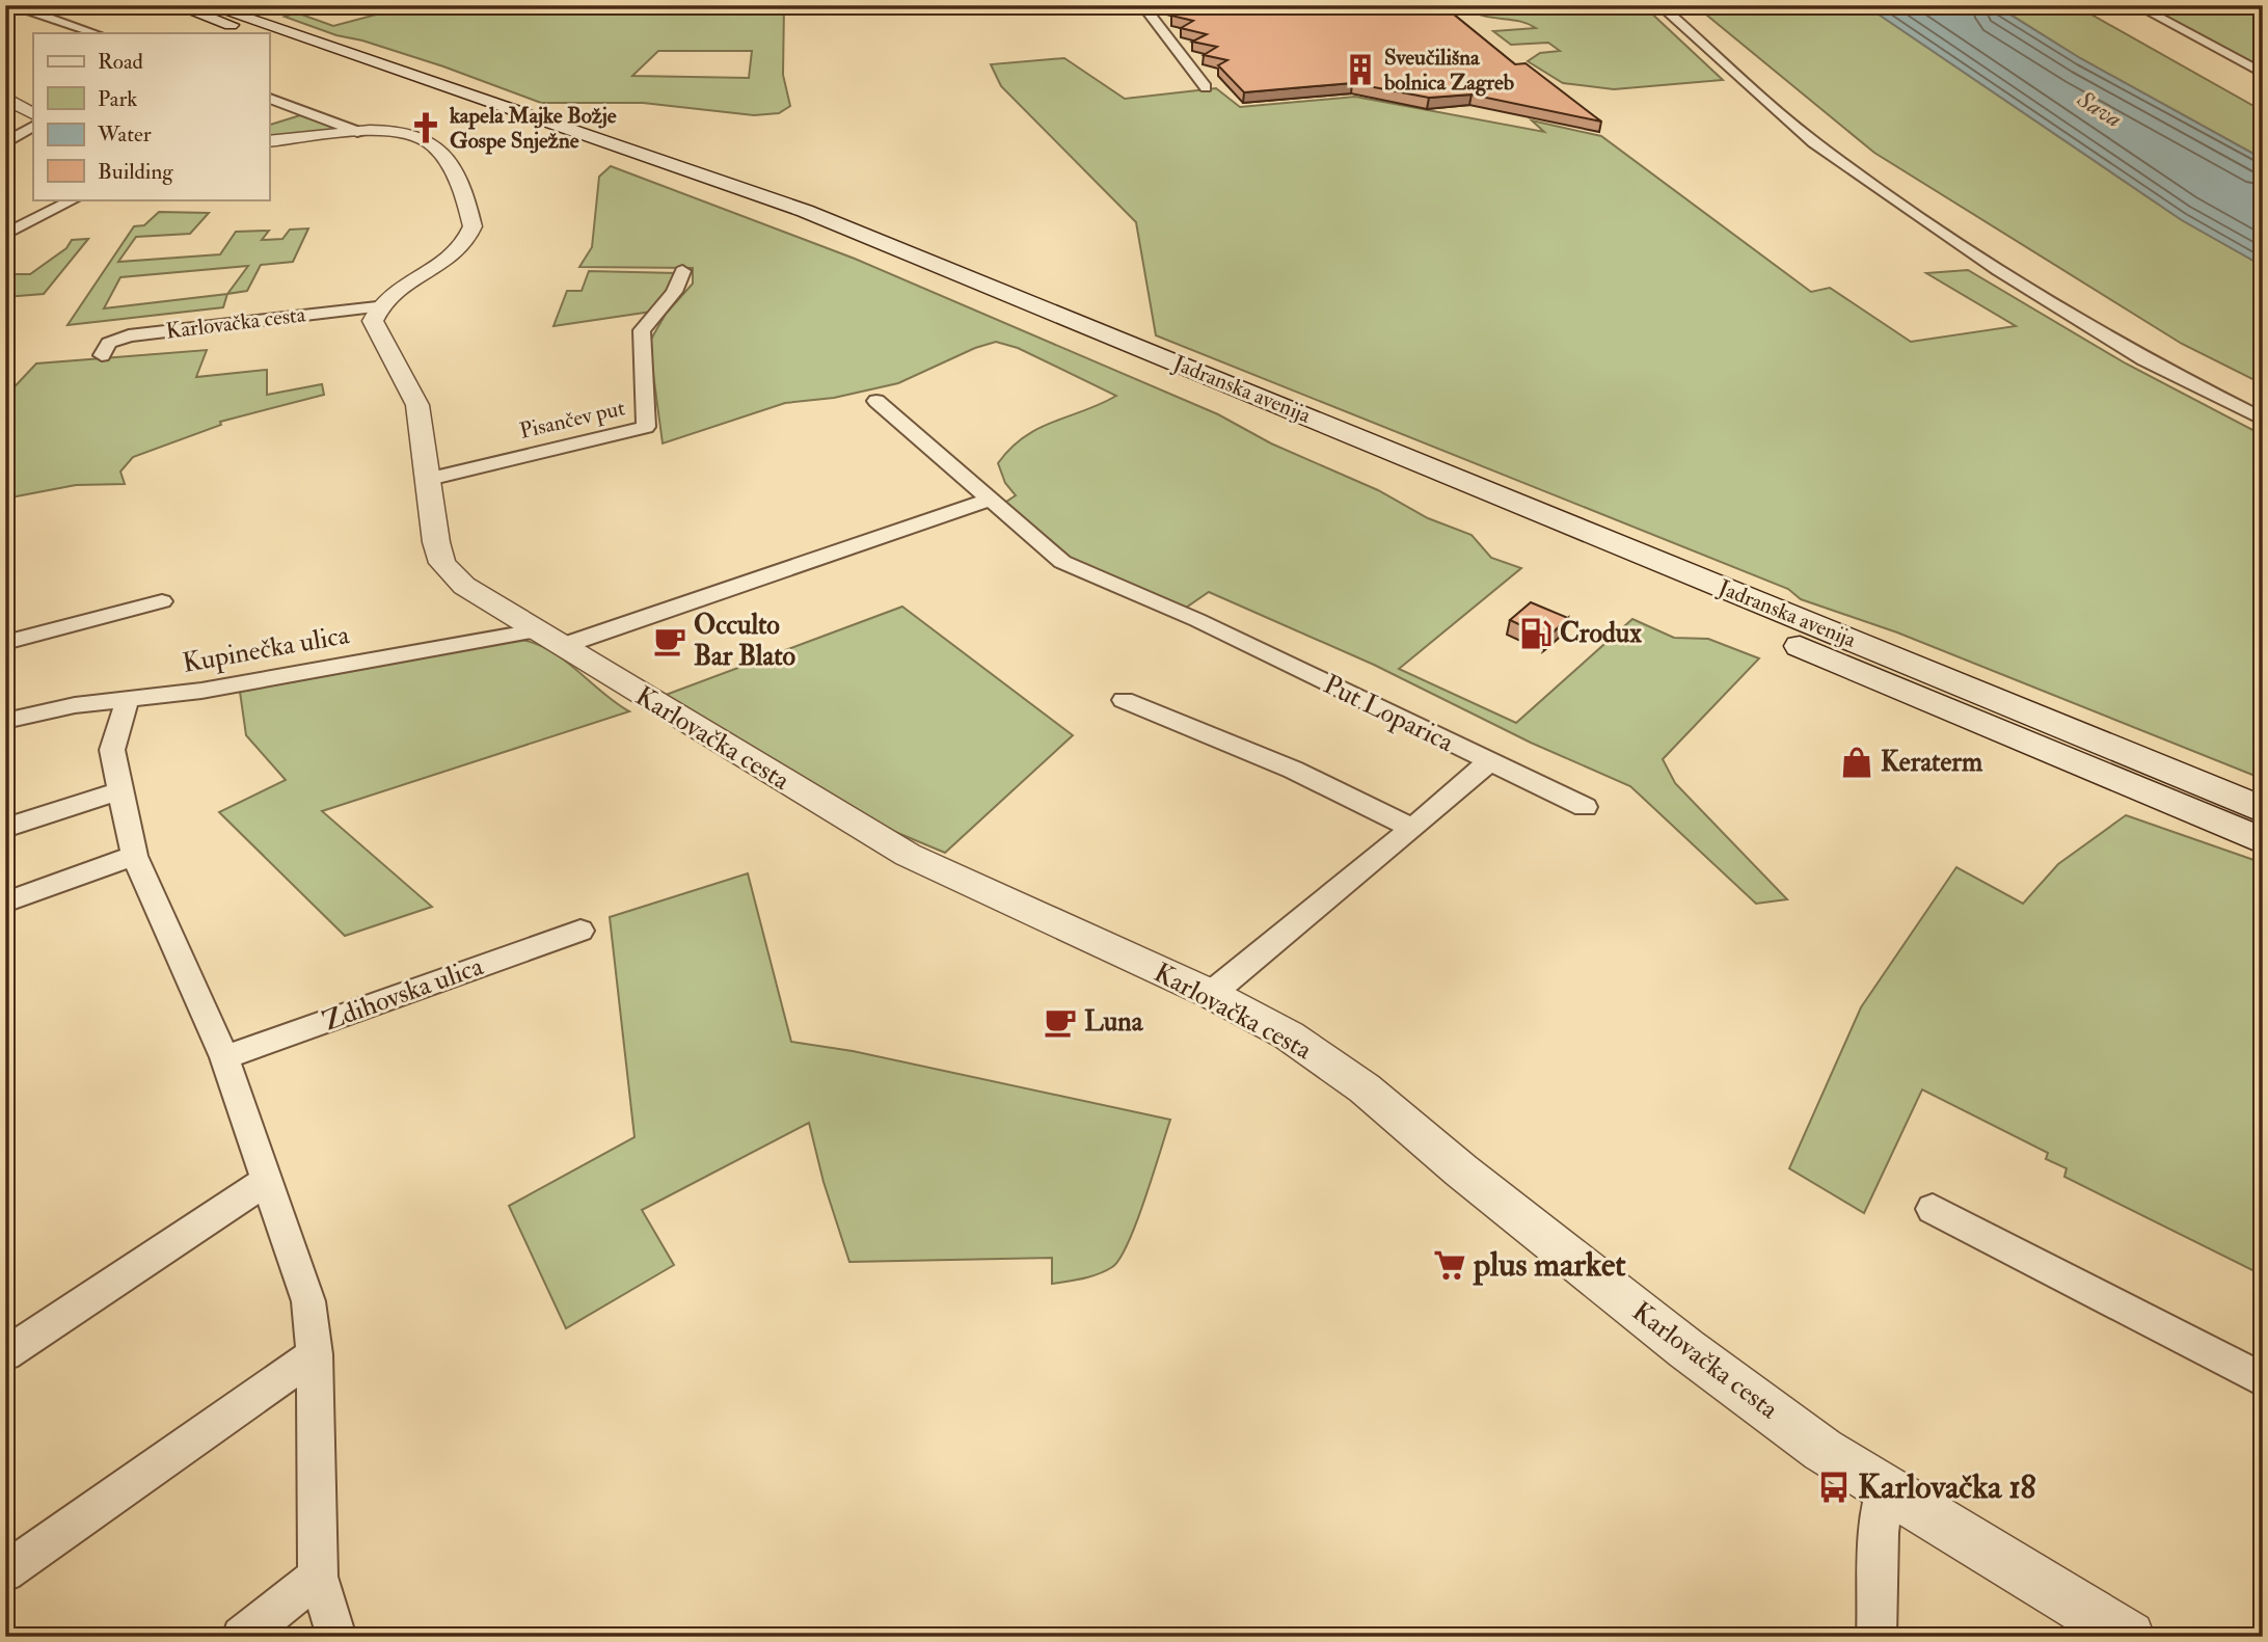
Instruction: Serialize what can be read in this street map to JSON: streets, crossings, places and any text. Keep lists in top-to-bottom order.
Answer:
{
  "streets": {
    "main road": ["Jadranska avenija"],
    "street": [
      "Karlovačka cesta",
      "Pisančev put",
      "Kupinečka ulica",
      "Put Loparica",
      "Zdihovska ulica"
    ]
  },
  "crossings": [
    ["Karlovačka cesta", "Pisančev put"],
    ["Karlovačka cesta", "Kupinečka ulica"],
    ["Karlovačka cesta", "Put Loparica"]
  ],
  "water": ["Sava"],
  "places": {
    "building": ["Sveučilišna bolnica Zagreb"],
    "church": ["kapela Majke Božje Gospe Snježne"],
    "fuel station": ["Crodux"],
    "cafe": ["Occulto Bar Blato", "Luna"],
    "shop": ["Keraterm"],
    "supermarket": ["plus market"],
    "bus stop": ["Karlovačka 18"]
  },
  "legend": [
    "Road",
    "Park",
    "Water",
    "Building"
  ]
}
